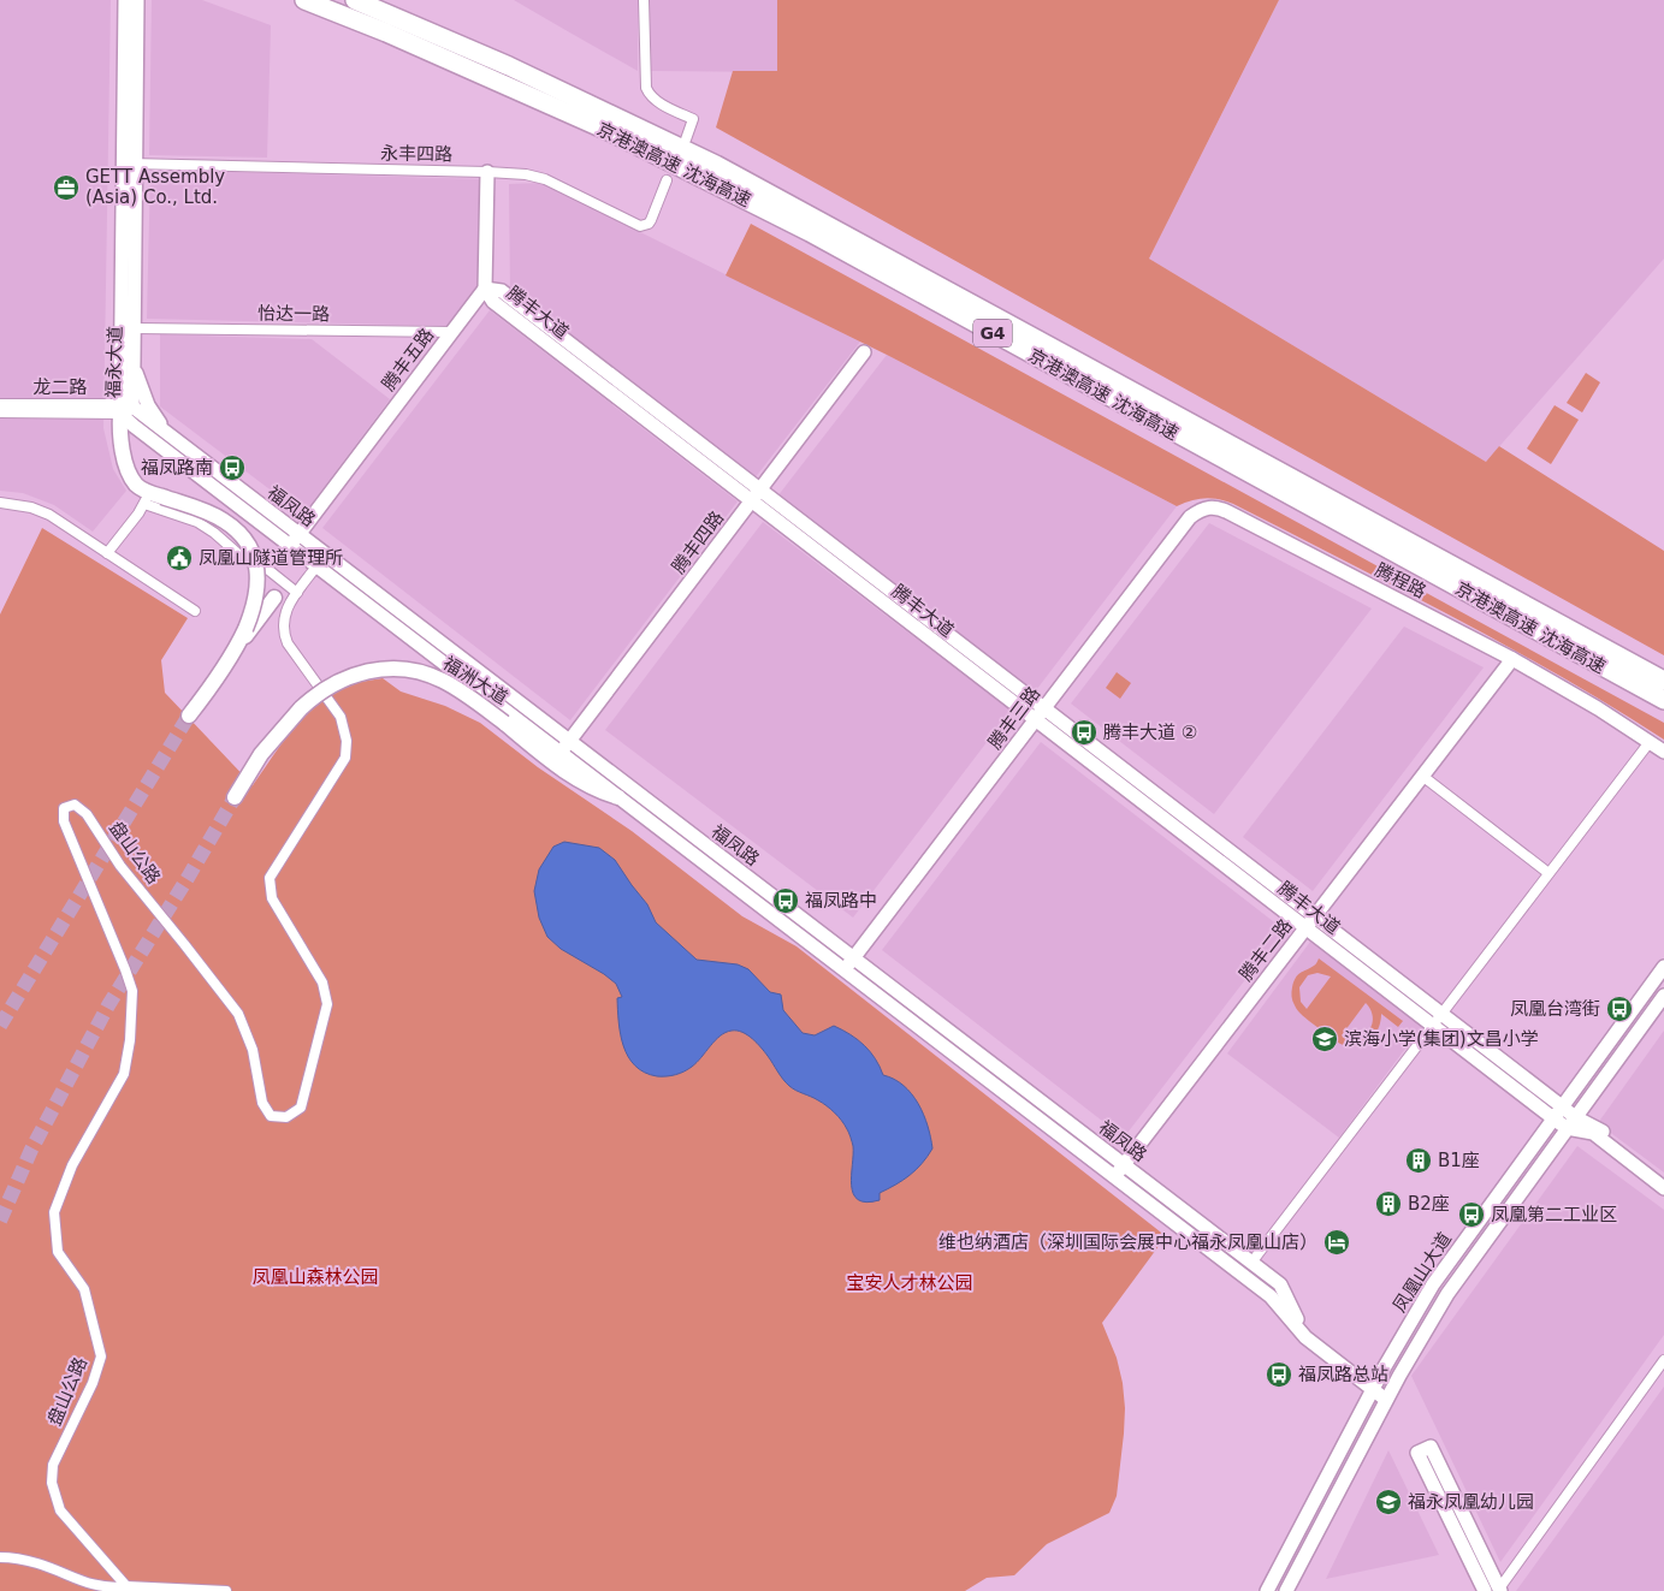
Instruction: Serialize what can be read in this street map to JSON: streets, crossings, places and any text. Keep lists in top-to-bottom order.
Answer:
{
  "streets": {
    "highway": ["京港澳高速 沈海高速", "G4"],
    "main road": [
      "腾丰大道",
      "腾丰五路",
      "福永大道",
      "福凤路",
      "腾丰四路",
      "腾程路",
      "福洲大道",
      "腾丰三路",
      "腾丰二路",
      "凤凰山大道"
    ],
    "street": [
      "永丰四路",
      "怡达一路",
      "龙二路",
      "盘山公路"
    ]
  },
  "crossings": [
    ["永丰四路", "福永大道"],
    ["腾丰大道", "腾丰五路"],
    ["腾丰大道", "腾丰四路"],
    ["腾丰大道", "腾丰三路"],
    ["腾丰大道", "腾丰二路"],
    ["腾丰大道", "凤凰山大道"],
    ["怡达一路", "腾丰五路"],
    ["怡达一路", "福永大道"],
    ["腾丰五路", "福凤路"],
    ["福永大道", "龙二路"],
    ["福永大道", "福凤路"],
    ["龙二路", "福凤路"],
    ["福凤路", "腾丰四路"],
    ["福凤路", "福洲大道"],
    ["福凤路", "腾丰三路"],
    ["福凤路", "盘山公路"],
    ["福凤路", "腾丰二路"],
    ["福凤路", "凤凰山大道"],
    ["腾程路", "腾丰三路"],
    ["腾程路", "腾丰二路"]
  ],
  "parks": ["凤凰山森林公园", "宝安人才林公园"],
  "places": {
    "office": ["GETT Assembly (Asia) Co., Ltd."],
    "bus stop": [
      "福凤路南",
      "腾丰大道 ②",
      "福凤路中",
      "凤凰台湾街",
      "凤凰第二工业区",
      "福凤路总站"
    ],
    "public building": ["凤凰山隧道管理所"],
    "school or university": ["滨海小学(集团)文昌小学", "福永凤凰幼儿园"],
    "building": ["B1座", "B2座"],
    "hotel": ["维也纳酒店（深圳国际会展中心福永凤凰山店）"]
  }
}
